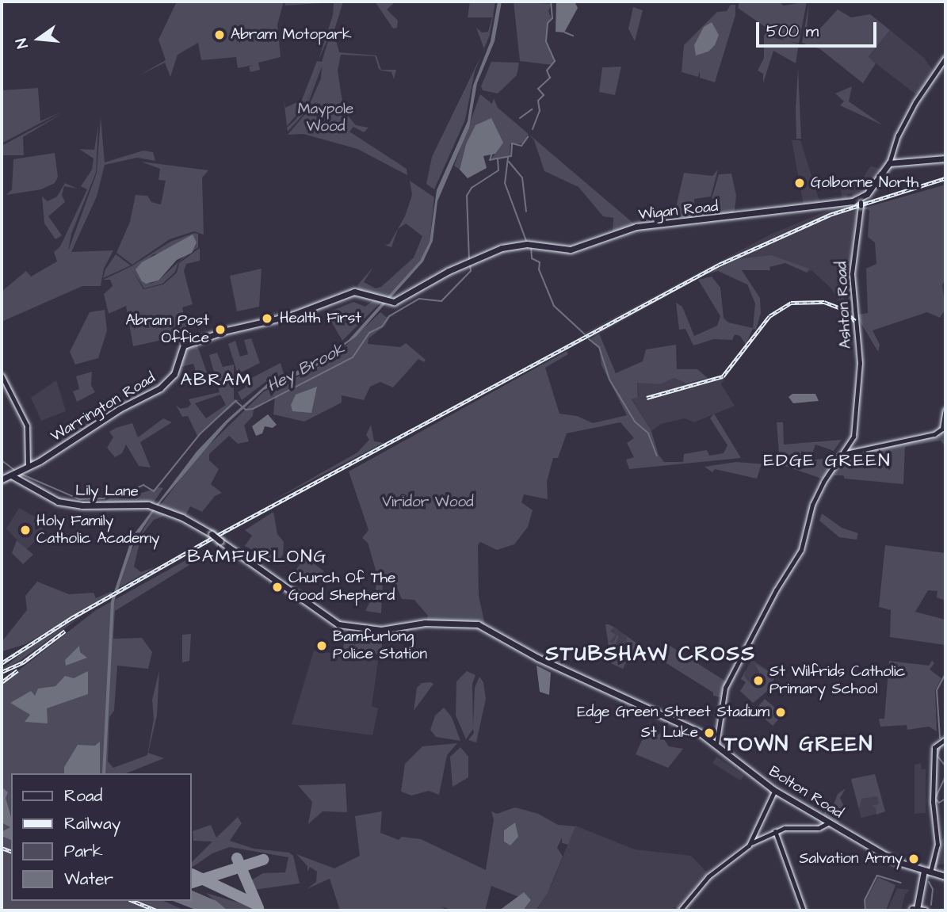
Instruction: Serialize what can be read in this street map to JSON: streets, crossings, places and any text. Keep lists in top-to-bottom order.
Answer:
{
  "streets": {
    "main road": [
      "Wigan Road",
      "Ashton Road",
      "Warrington Road",
      "Lily Lane",
      "Bolton Road"
    ]
  },
  "crossings": [
    ["Wigan Road", "Ashton Road"],
    ["Wigan Road", "Warrington Road"],
    ["Ashton Road", "Bolton Road"],
    ["Warrington Road", "Lily Lane"],
    ["Lily Lane", "Bolton Road"]
  ],
  "districts": [
    "ABRAM",
    "EDGE GREEN",
    "BAMFURLONG",
    "STUBSHAW CROSS",
    "TOWN GREEN"
  ],
  "water": ["Hey Brook"],
  "parks": ["Maypole Wood", "Viridor Wood"],
  "places": [
    "Abram Motopark",
    "Golborne North",
    "Health First",
    "Abram Post Office",
    "Holy Family Catholic Academy",
    "Church Of The Good Shepherd",
    "Bamfurlong Police Station",
    "St Wilfrids Catholic Primary School",
    "Edge Green Street Stadium",
    "St Luke",
    "Salvation Army"
  ],
  "legend": [
    "Road",
    "Railway",
    "Park",
    "Water"
  ],
  "scale_bar": "500 m",
  "north": "left"
}
